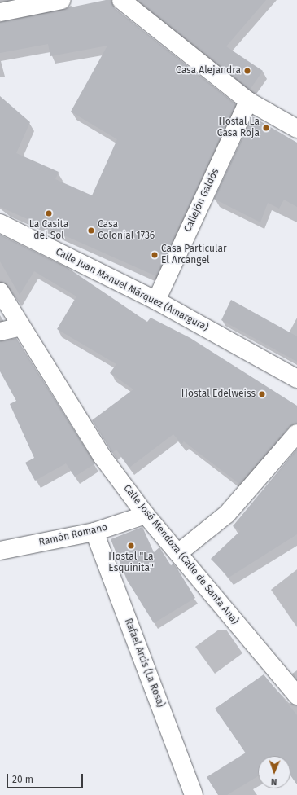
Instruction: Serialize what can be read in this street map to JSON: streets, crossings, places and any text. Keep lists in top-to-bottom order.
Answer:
{
  "streets": {
    "street": [
      "Callejón Galdós",
      "Calle Juan Manuel Márquez (Amargura)",
      "Ramón Romano",
      "Calle José Mendoza (Calle de Santa Ana)",
      "Rafael Arcis (La Rosa)"
    ]
  },
  "crossings": [
    ["Callejón Galdós", "Calle Juan Manuel Márquez (Amargura)"],
    ["Ramón Romano", "Calle José Mendoza (Calle de Santa Ana)"],
    ["Ramón Romano", "Rafael Arcis (La Rosa)"]
  ],
  "places": [
    "Casa Alejandra",
    "Hostal La Casa Roja",
    "La Casita del Sol",
    "Casa Colonial 1736",
    "Casa Particular El Arcangel",
    "Hostal Edelweiss",
    "Hostal \"La Esquinita\""
  ],
  "scale_bar": "20 m",
  "north": "bottom"
}
